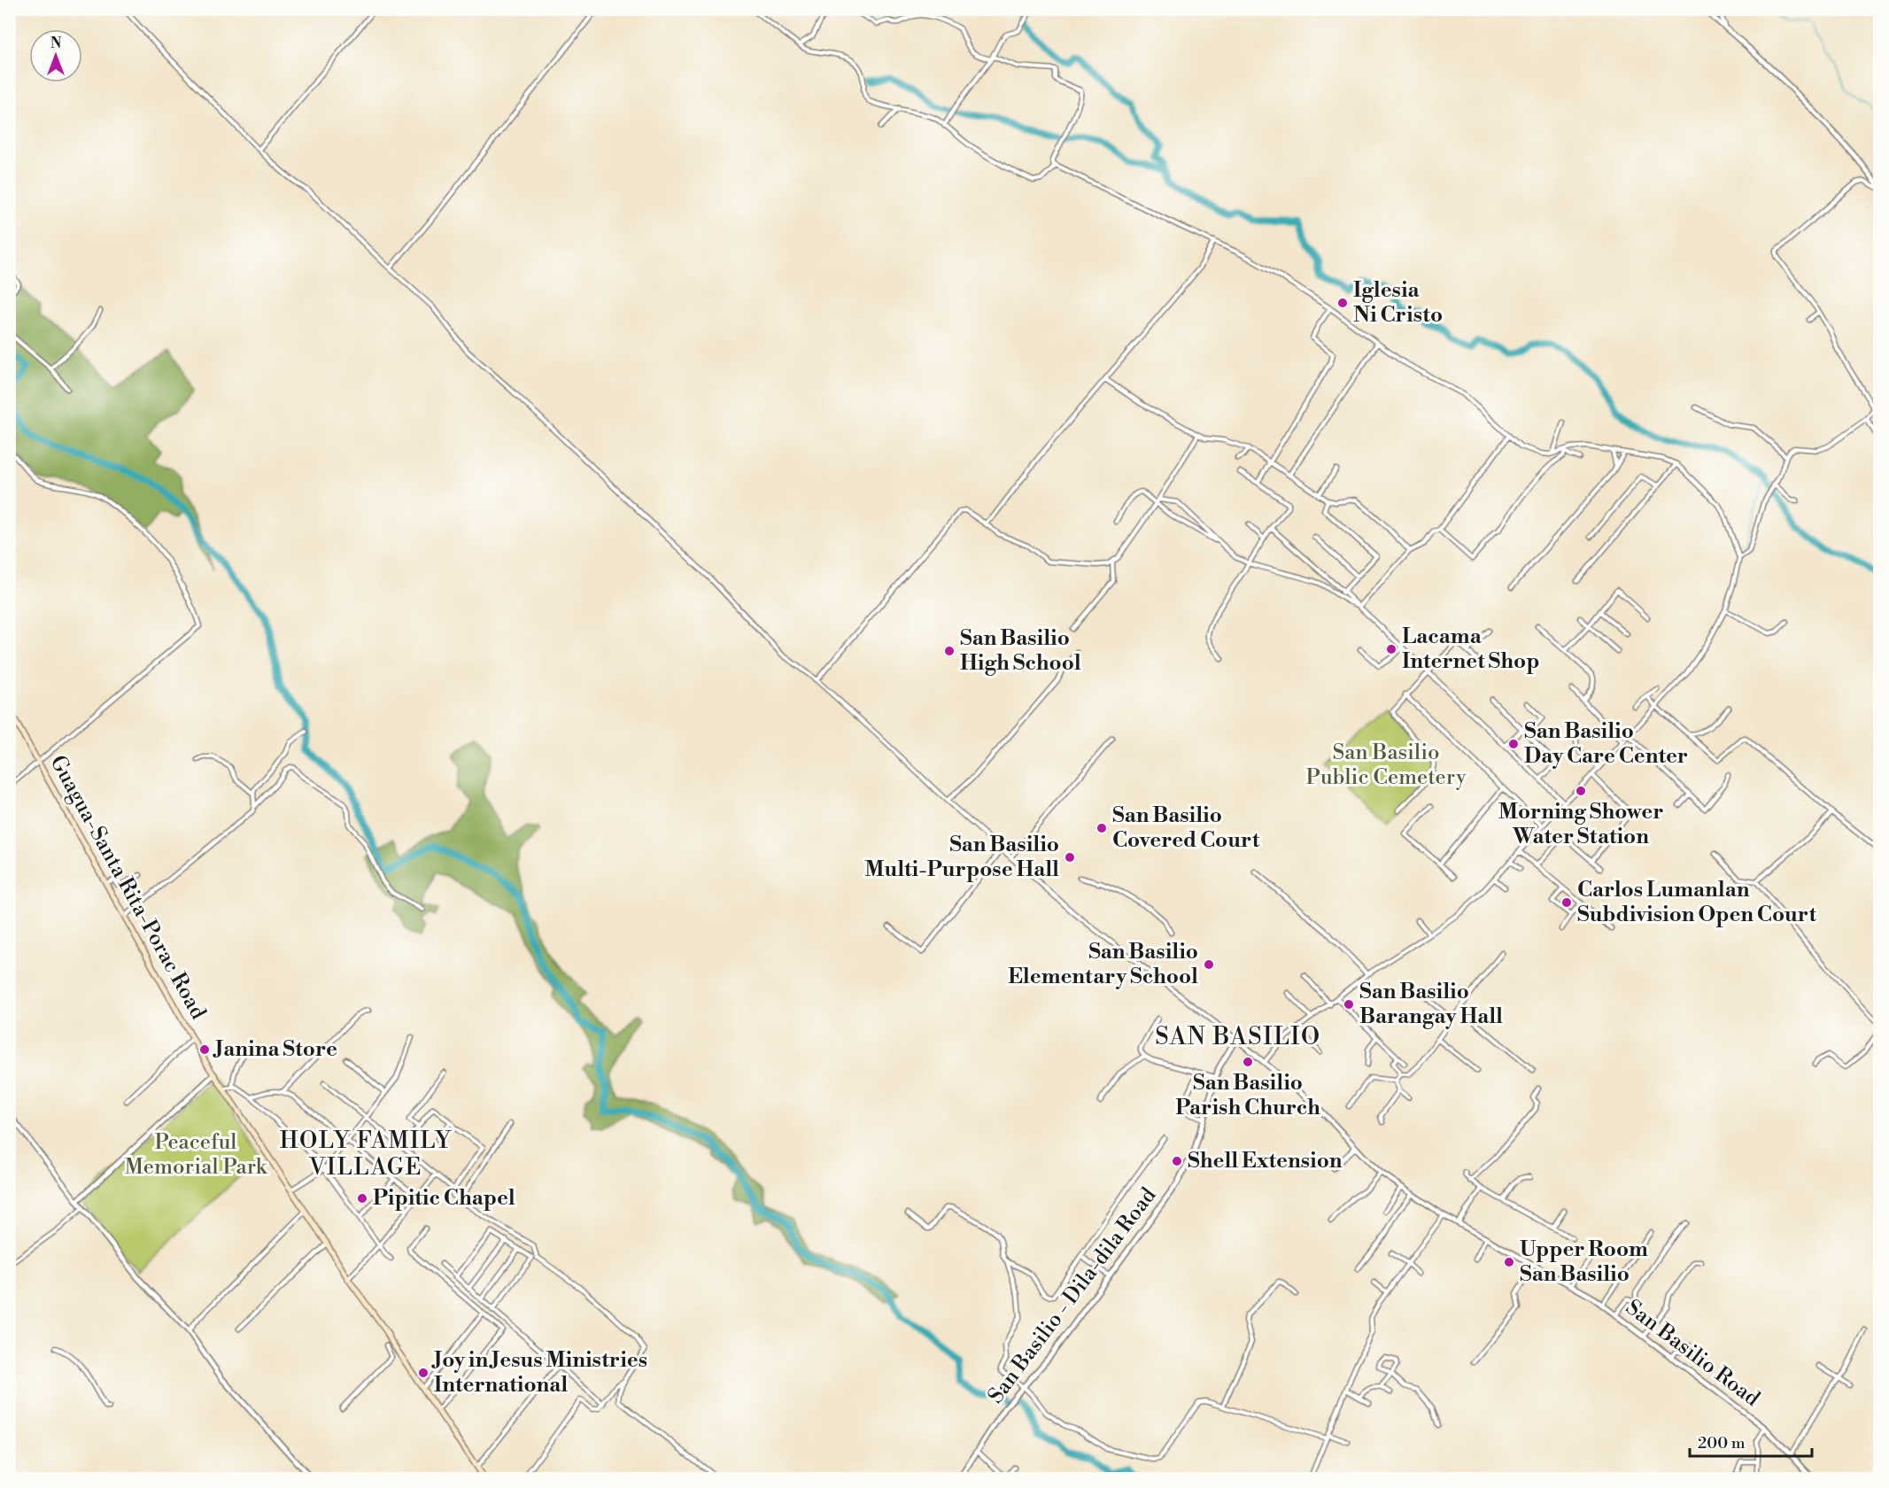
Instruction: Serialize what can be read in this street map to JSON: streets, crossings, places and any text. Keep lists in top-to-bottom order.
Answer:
{
  "streets": {
    "main road": ["Guagua-Santa Rita-Porac Road"],
    "street": ["San Basilio - Dila-dila Road", "San Basilio Road"]
  },
  "crossings": [
    ["San Basilio - Dila-dila Road", "San Basilio Road"]
  ],
  "districts": ["SAN BASILIO", "HOLY FAMILY VILLAGE"],
  "parks": ["San Basilio Public Cemetery", "Peaceful Memorial Park"],
  "places": [
    "Iglesia Ni Cristo",
    "Lacama Internet Shop",
    "San Basilio High School",
    "San Basilio Day Care Center",
    "Morning Shower Water Station",
    "San Basilio Covered Court",
    "San Basilio Multi-Purpose Hall",
    "Carlos Lumanlan Subdivision Open Court",
    "San Basilio Elementary School",
    "San Basilio Barangay Hall",
    "Janina Store",
    "San Basilio Parish Church",
    "Shell Extension",
    "Pipitic Chapel",
    "Upper Room San Basilio",
    "Joy in Jesus Ministries International"
  ],
  "scale_bar": "200 m",
  "north": "top"
}
